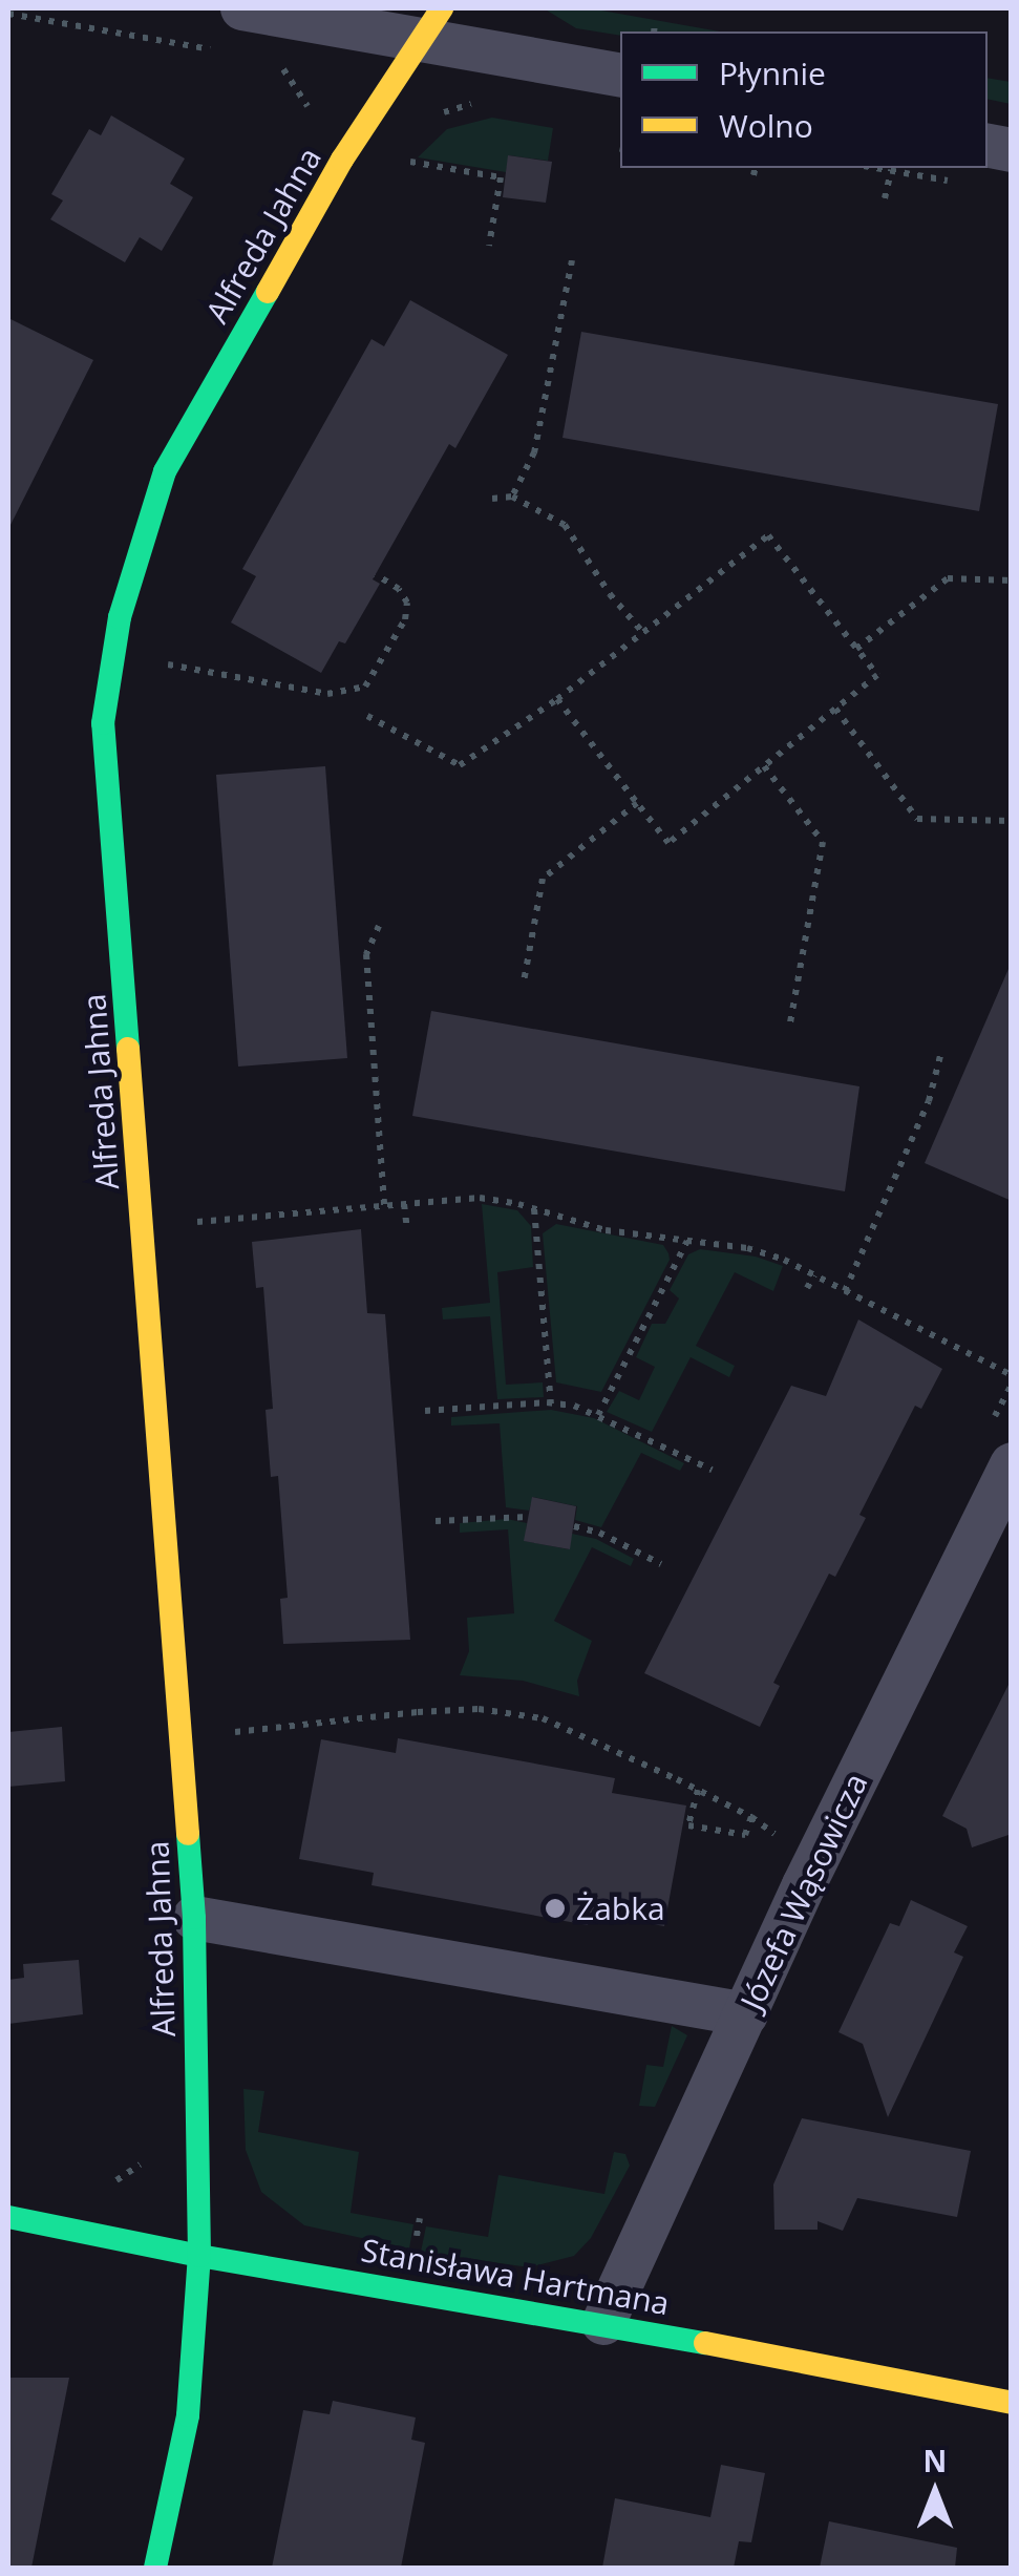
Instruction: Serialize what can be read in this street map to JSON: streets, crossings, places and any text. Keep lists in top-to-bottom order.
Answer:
{
  "streets": {
    "street": ["Alfreda Jahna", "Józefa Wąsowicza", "Stanisława Hartmana"]
  },
  "crossings": [
    ["Alfreda Jahna", "Stanisława Hartmana"],
    ["Józefa Wąsowicza", "Stanisława Hartmana"]
  ],
  "places": ["Żabka"],
  "legend": ["Płynnie", "Wolno"],
  "north": "top"
}
